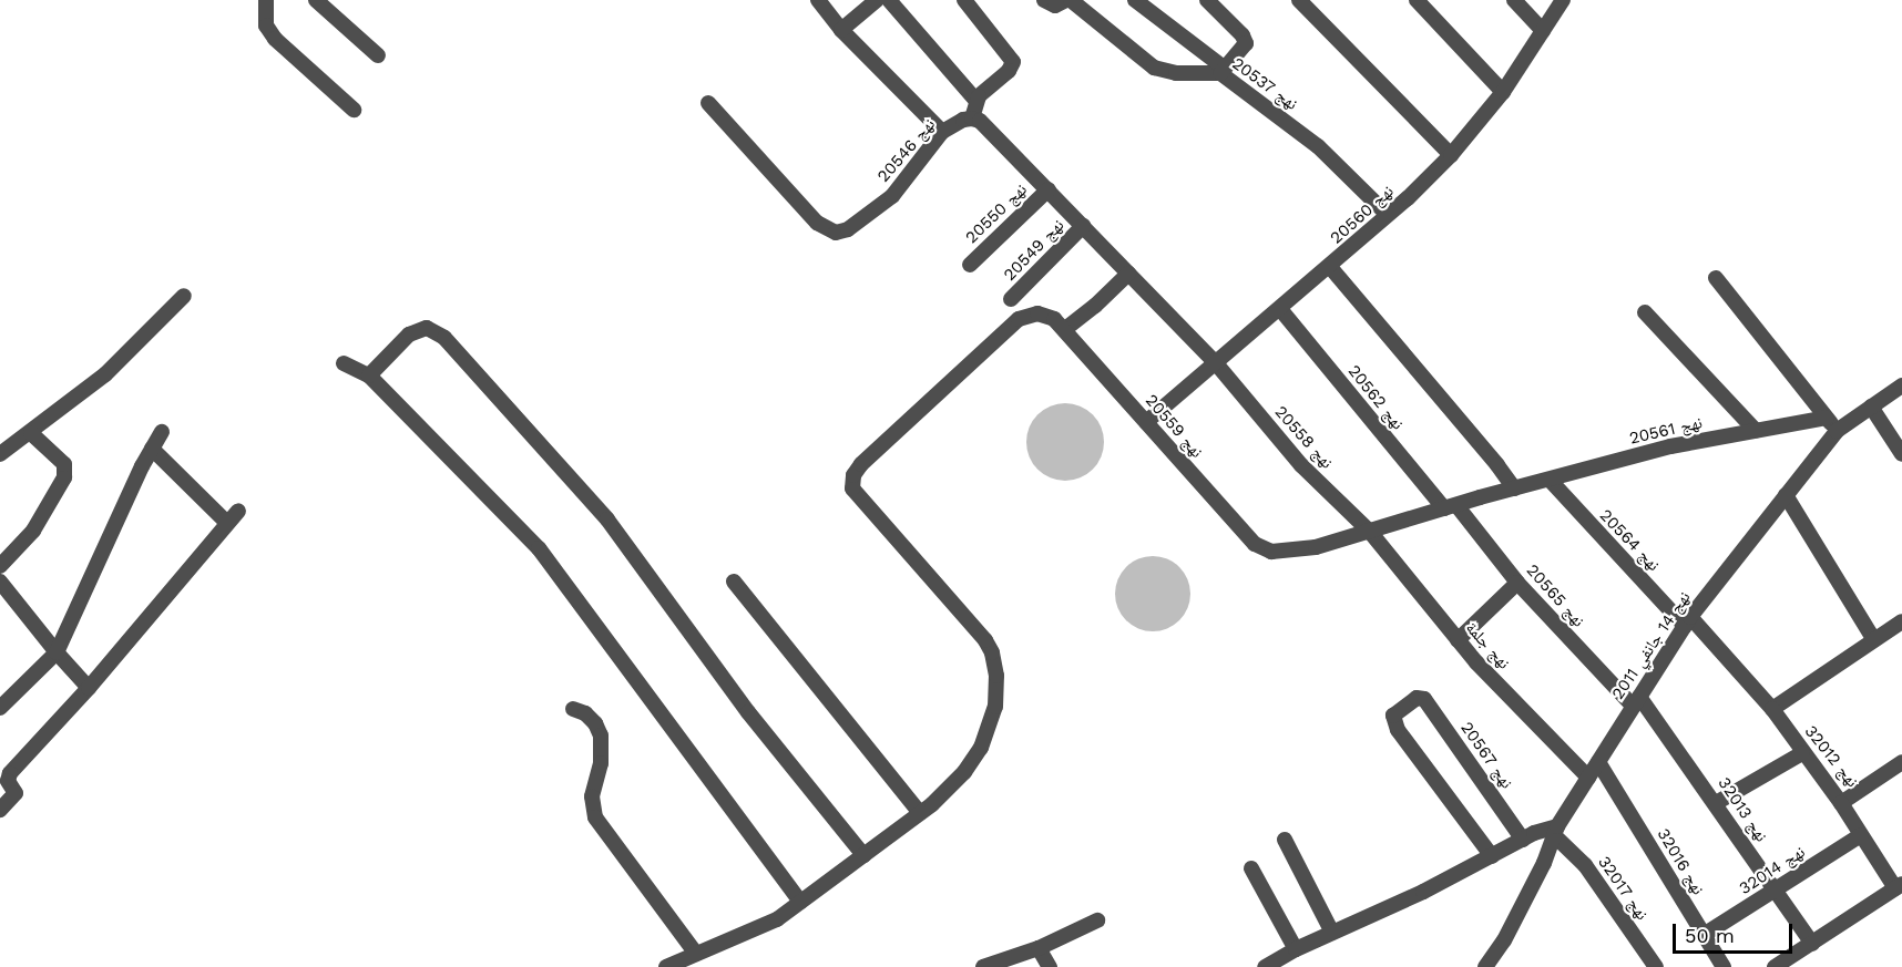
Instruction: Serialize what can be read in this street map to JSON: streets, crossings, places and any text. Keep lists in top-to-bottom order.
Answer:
{
  "streets": {
    "street": [
      "نهج 20537",
      "نهج 20546",
      "نهج 20550",
      "نهج 20560",
      "نهج 20549",
      "نهج 20562",
      "نهج 20559",
      "نهج 20561",
      "نهج 20558",
      "نهج 20564",
      "نهج 20565",
      "نهج جلمة",
      "نهج 14 جانفي 2011",
      "نهج 20567",
      "نهج 32012",
      "نهج 32013",
      "نهج 32016",
      "نهج 32014",
      "نهج 32017"
    ]
  },
  "crossings": [
    ["نهج 20537", "نهج 20560"],
    ["نهج 20560", "نهج 20562"],
    ["نهج 20560", "نهج 20559"],
    ["نهج 20560", "نهج 20558"],
    ["نهج 20562", "نهج 20561"],
    ["نهج 20562", "نهج 20565"],
    ["نهج 20559", "نهج 20561"],
    ["نهج 20561", "نهج 20558"],
    ["نهج 20561", "نهج 20564"],
    ["نهج 20561", "نهج 20565"],
    ["نهج 20561", "نهج جلمة"],
    ["نهج 20558", "نهج جلمة"],
    ["نهج 20564", "نهج 14 جانفي 2011"],
    ["نهج 20564", "نهج 32012"],
    ["نهج 20565", "نهج 14 جانفي 2011"],
    ["نهج 20565", "نهج 32013"],
    ["نهج جلمة", "نهج 14 جانفي 2011"],
    ["نهج 14 جانفي 2011", "نهج 32013"],
    ["نهج 14 جانفي 2011", "نهج 32016"],
    ["نهج 14 جانفي 2011", "نهج 32017"],
    ["نهج 32013", "نهج 32014"],
    ["نهج 32016", "نهج 32014"]
  ],
  "scale_bar": "50 m"
}
